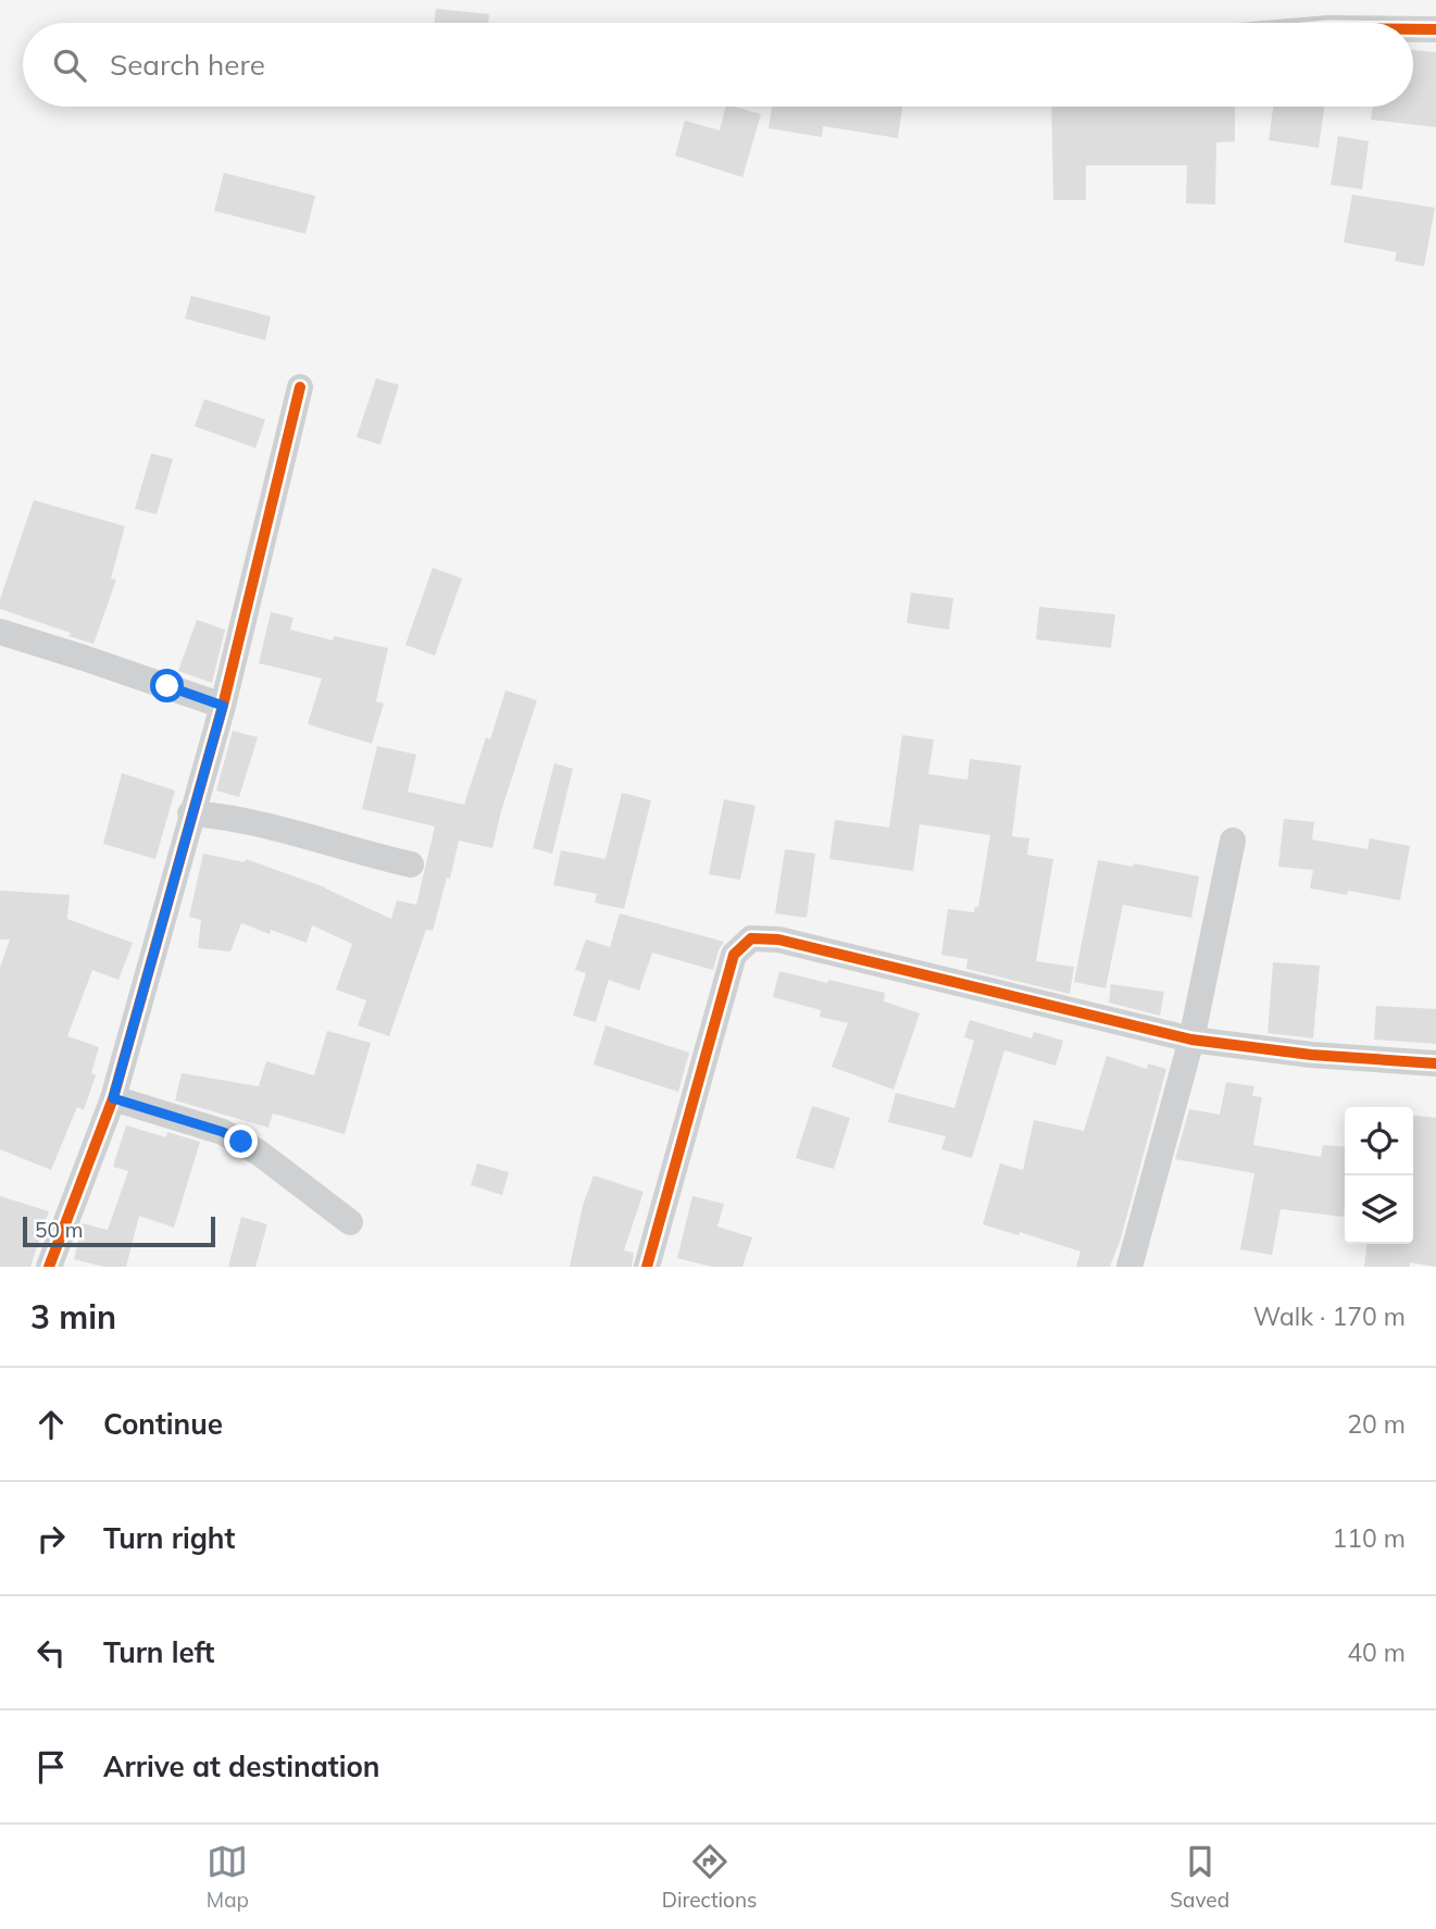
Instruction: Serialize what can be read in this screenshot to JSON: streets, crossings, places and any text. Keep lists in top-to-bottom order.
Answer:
{
  "scale_bar": "50 m",
  "page": {
    "search": "Search here",
    "scale": "50 m",
    "heading": ["3 min", "Walk · 170 m"],
    "list": [
      ["Continue", "20 m"],
      ["Turn right", "110 m"],
      ["Turn left", "40 m"],
      "Arrive at destination"
    ],
    "nav": ["Map", "Directions", "Saved"]
  }
}
